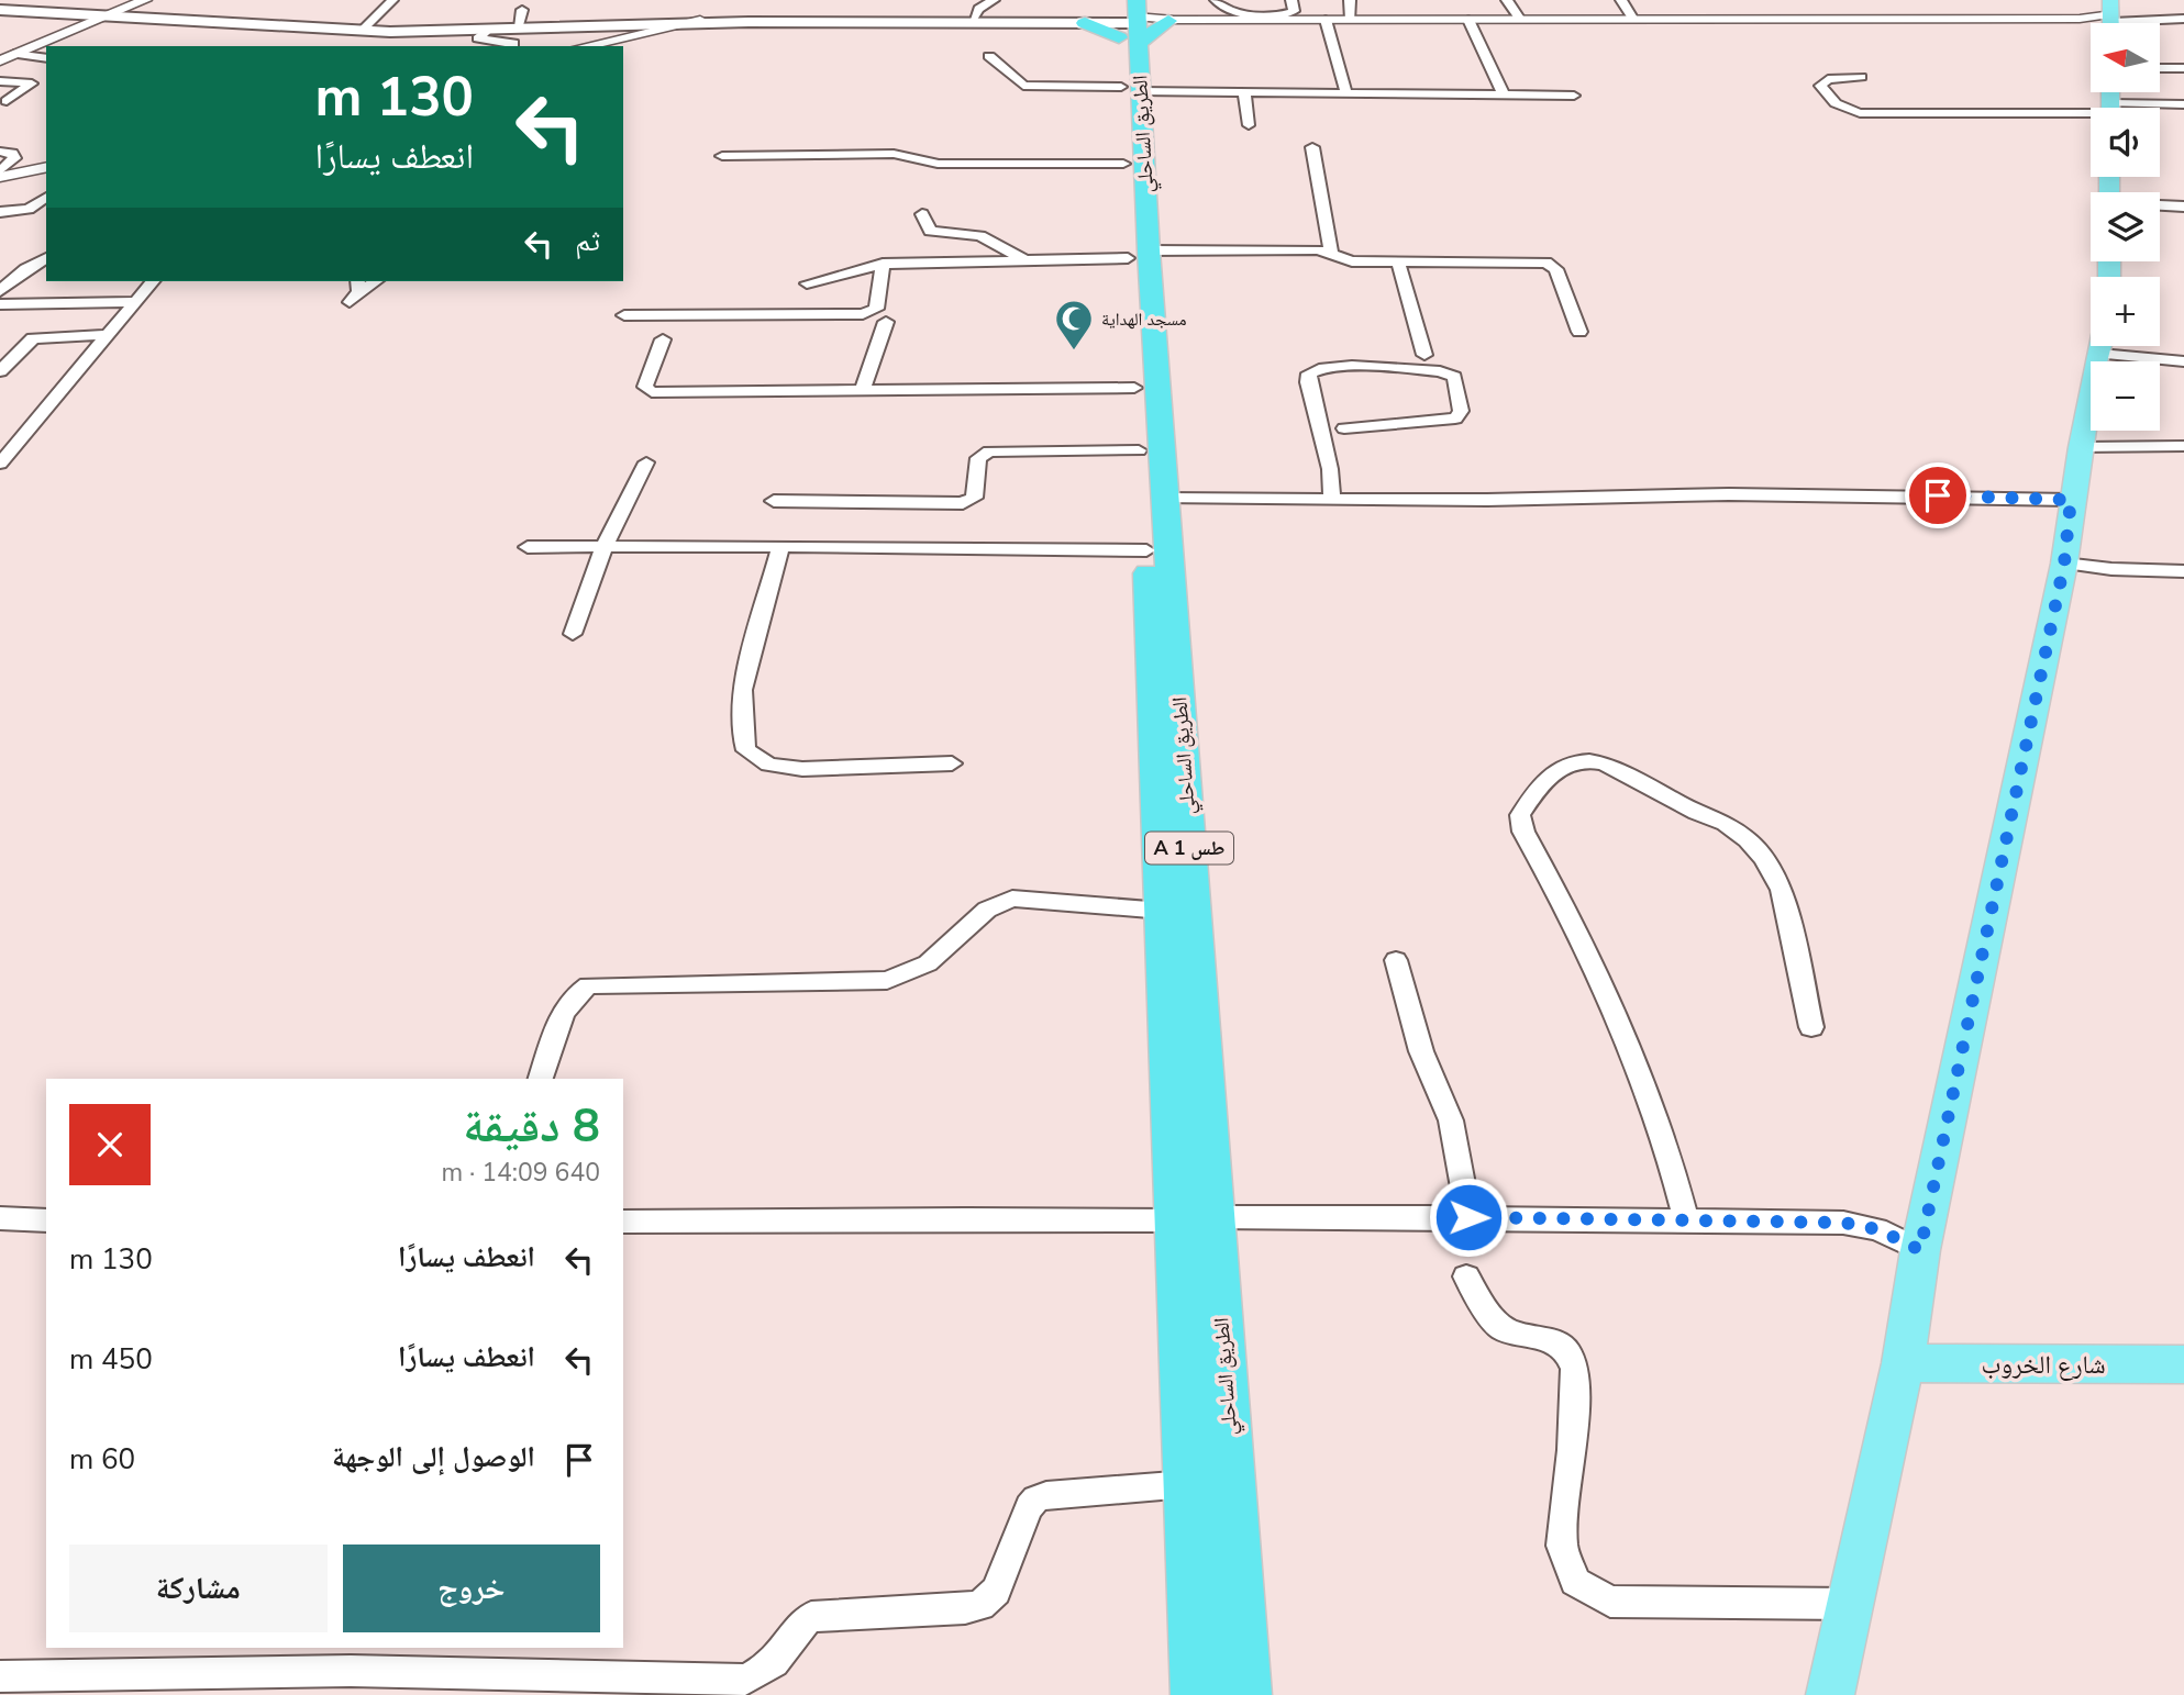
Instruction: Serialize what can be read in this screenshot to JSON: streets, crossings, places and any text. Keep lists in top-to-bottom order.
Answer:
{
  "streets": {
    "highway": ["الطريق الساحلي", "A 1 طس"],
    "main road": ["شارع الخروب"]
  },
  "places": {
    "mosque": ["مسجد الهداية"]
  },
  "north": "left",
  "page": {
    "map_buttons": ["+", "−"],
    "turn": ["130 m", "انعطف يسارًا"],
    "then": "ثم",
    "heading": ["8 دقيقة", "640 m · 14:09"],
    "list": [
      {
        "name": "انعطف يسارًا",
        "value": "130 m"
      },
      {
        "name": "انعطف يسارًا",
        "value": "450 m"
      },
      {
        "name": "الوصول إلى الوجهة",
        "value": "60 m"
      }
    ],
    "buttons": ["خروج", "مشاركة"]
  }
}
